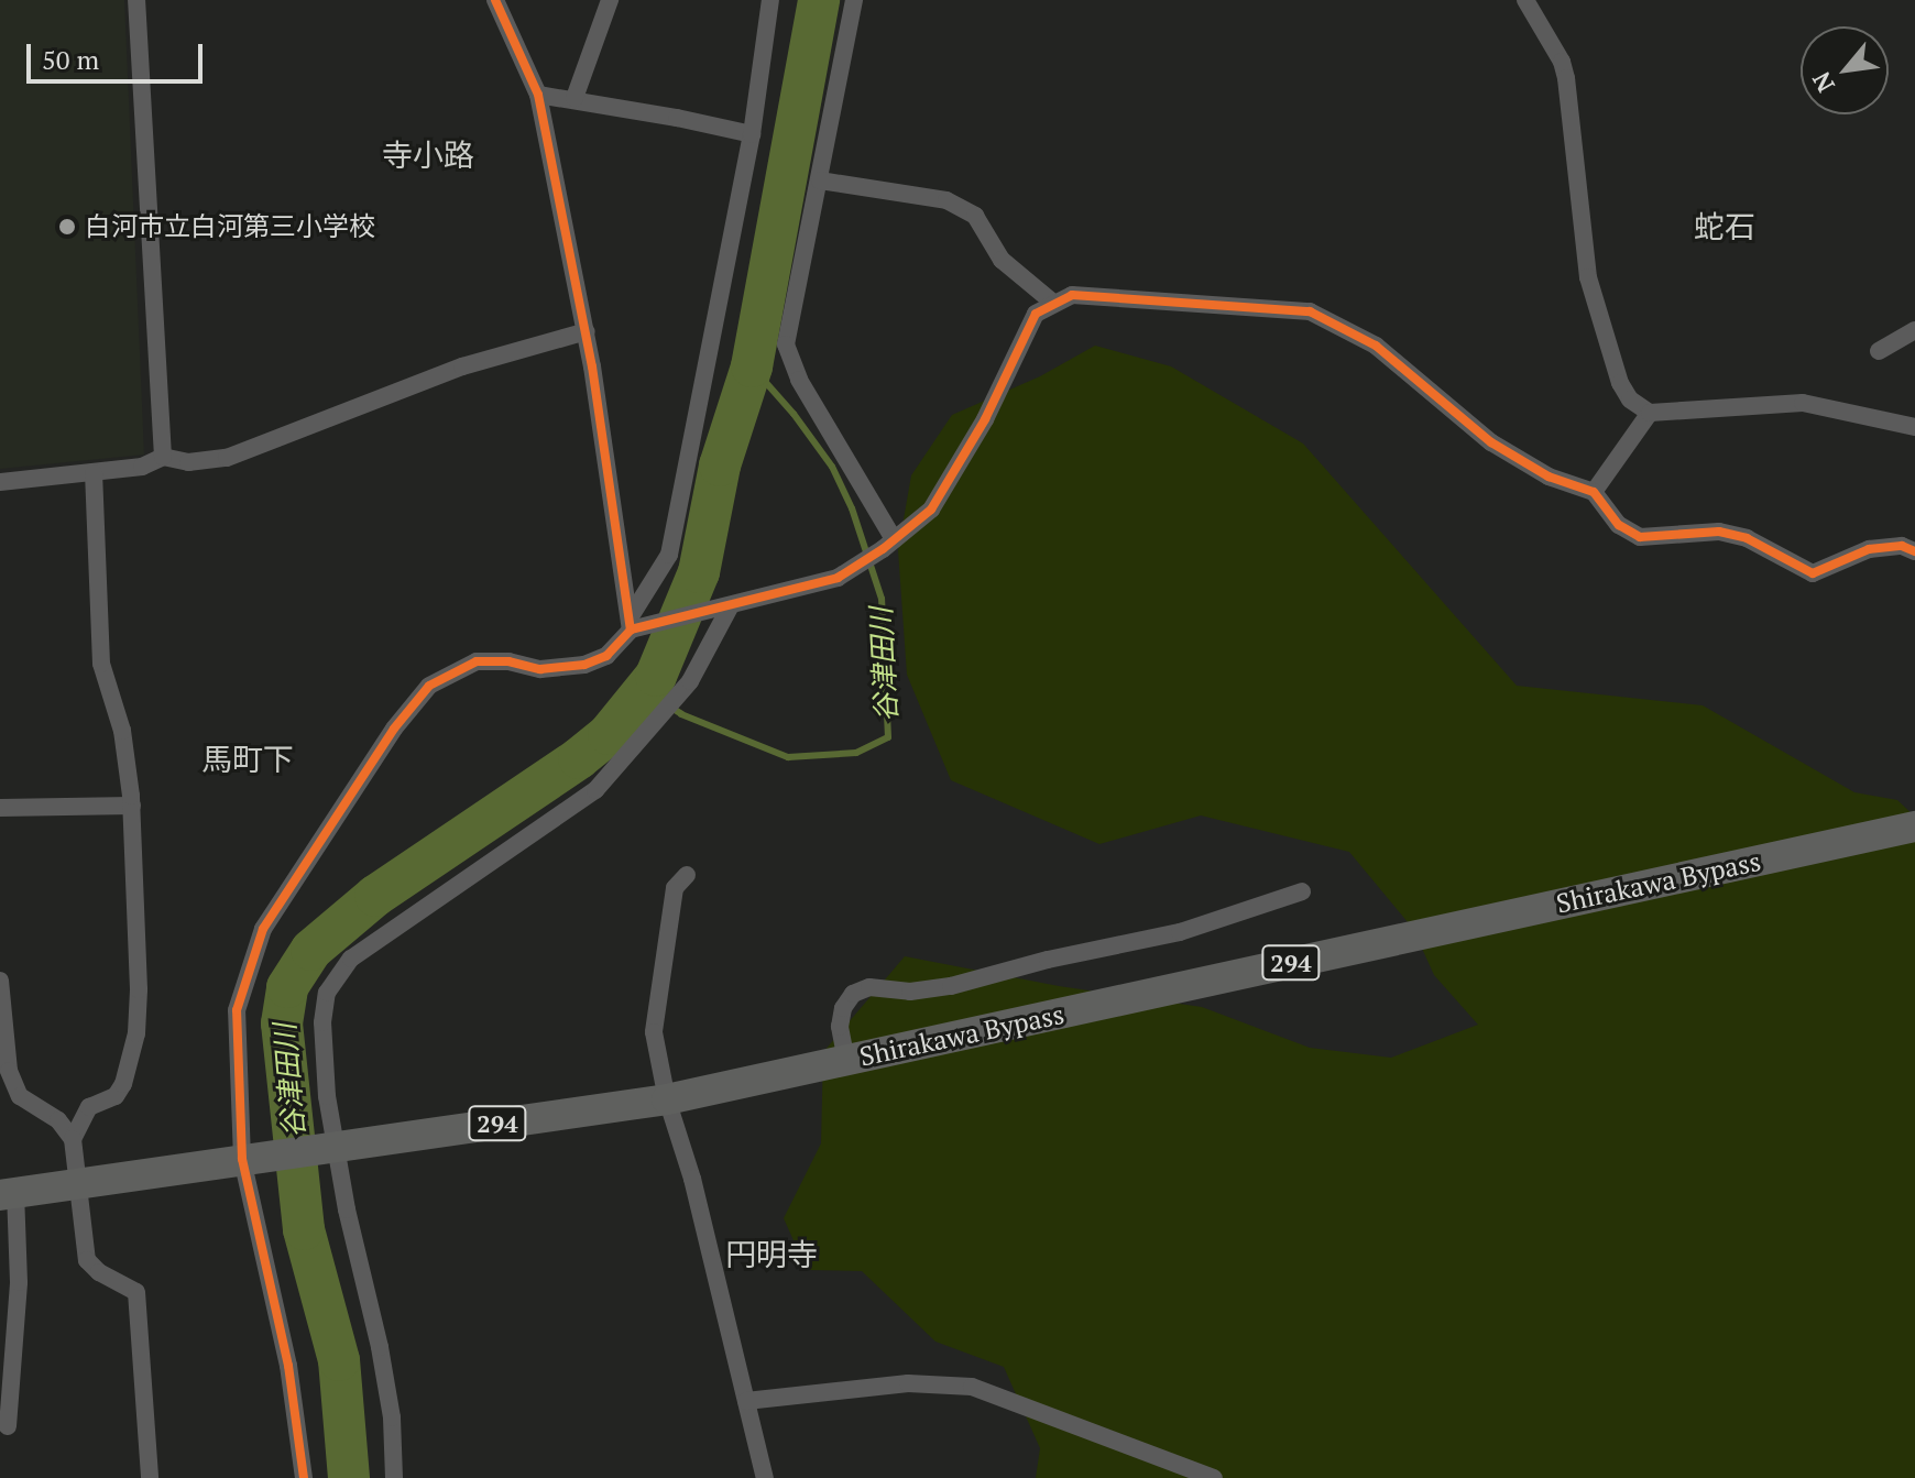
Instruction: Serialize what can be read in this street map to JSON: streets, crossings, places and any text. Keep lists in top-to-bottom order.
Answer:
{
  "streets": {
    "highway": ["Shirakawa Bypass", "294"]
  },
  "districts": [
    "寺小路",
    "蛇石",
    "馬町下",
    "円明寺"
  ],
  "water": ["谷津田川"],
  "places": ["白河市立白河第三小学校"],
  "scale_bar": "50 m",
  "north": "bottom left"
}
